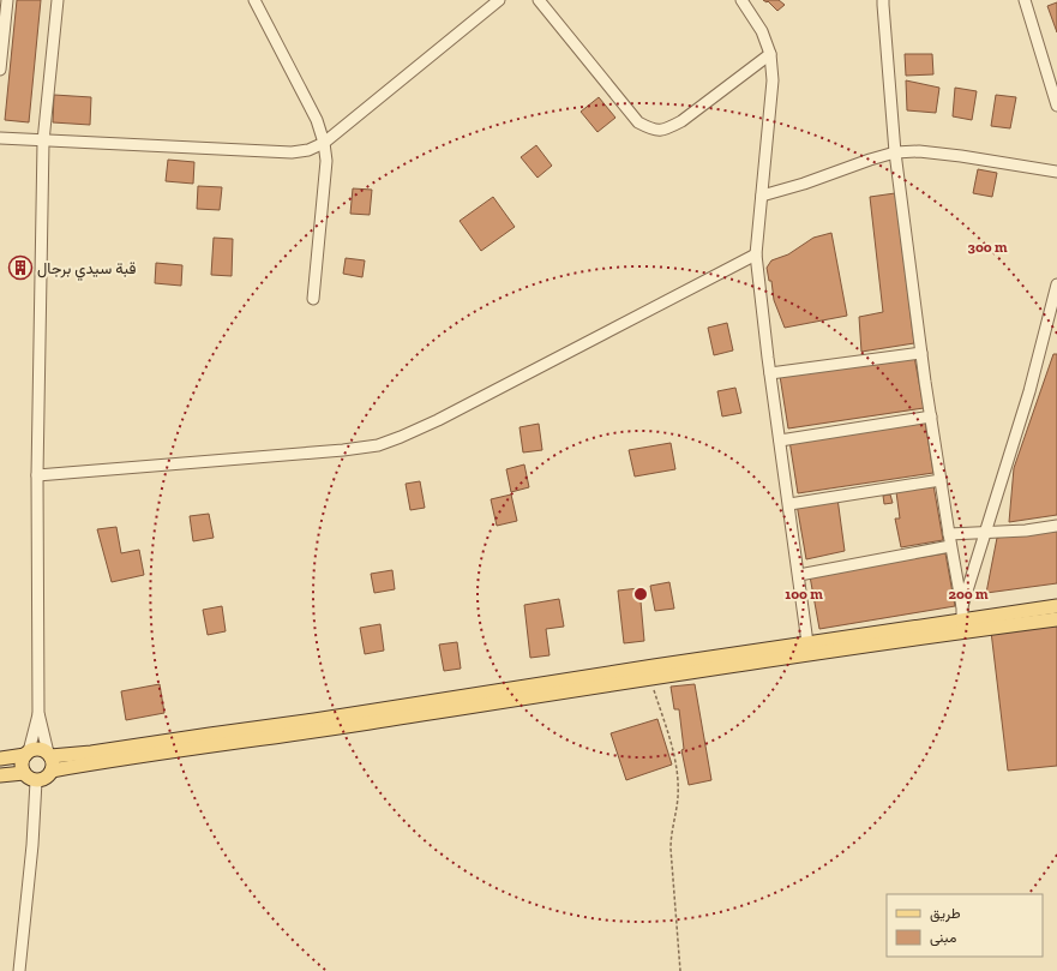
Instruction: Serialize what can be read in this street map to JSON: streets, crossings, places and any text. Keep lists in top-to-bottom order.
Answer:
{
  "places": {
    "building": ["قبة سيدي برجال"]
  },
  "legend": ["طريق", "مبنى"],
  "rings": ["300 m", "100 m", "200 m"]
}
